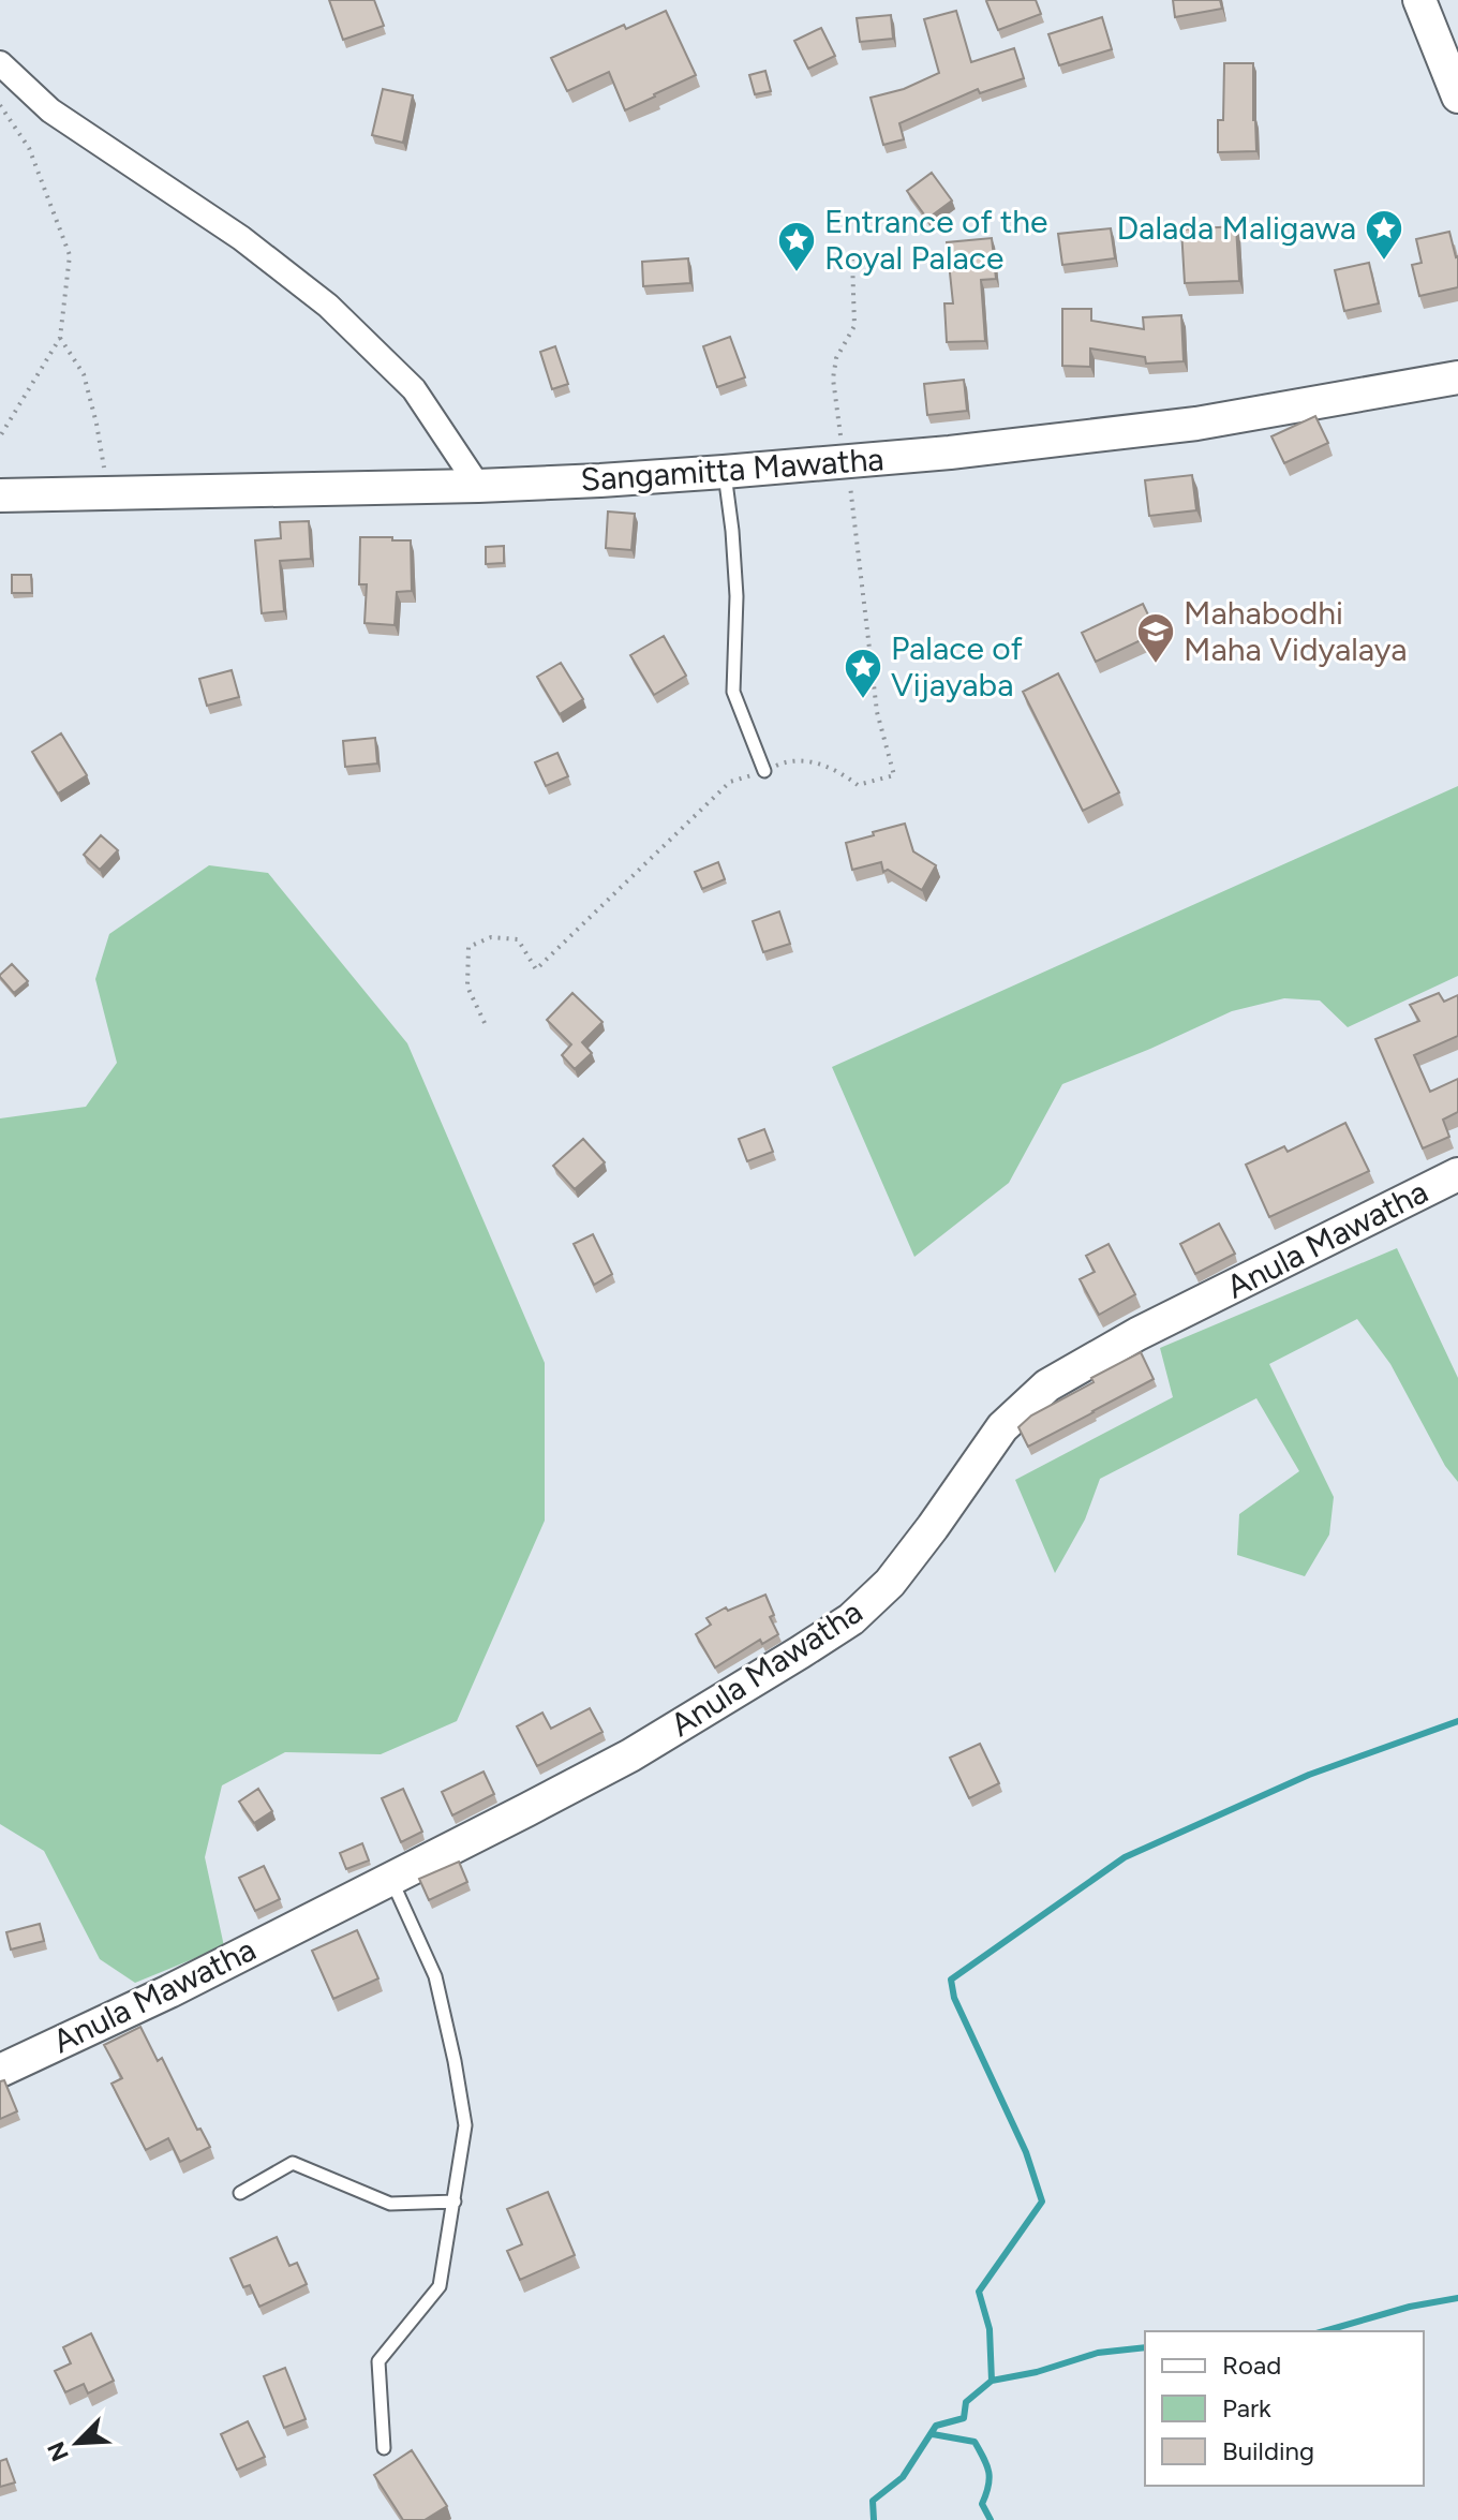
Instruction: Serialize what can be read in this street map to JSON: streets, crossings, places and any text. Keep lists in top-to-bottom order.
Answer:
{
  "streets": {
    "main road": ["Sangamitta Mawatha", "Anula Mawatha"]
  },
  "places": {
    "place": ["Dalada Maligawa", "Entrance of the Royal Palace", "Palace of Vijayaba"],
    "school or university": ["Mahabodhi Maha Vidyalaya"]
  },
  "legend": ["Road", "Park", "Building"],
  "north": "bottom left"
}
